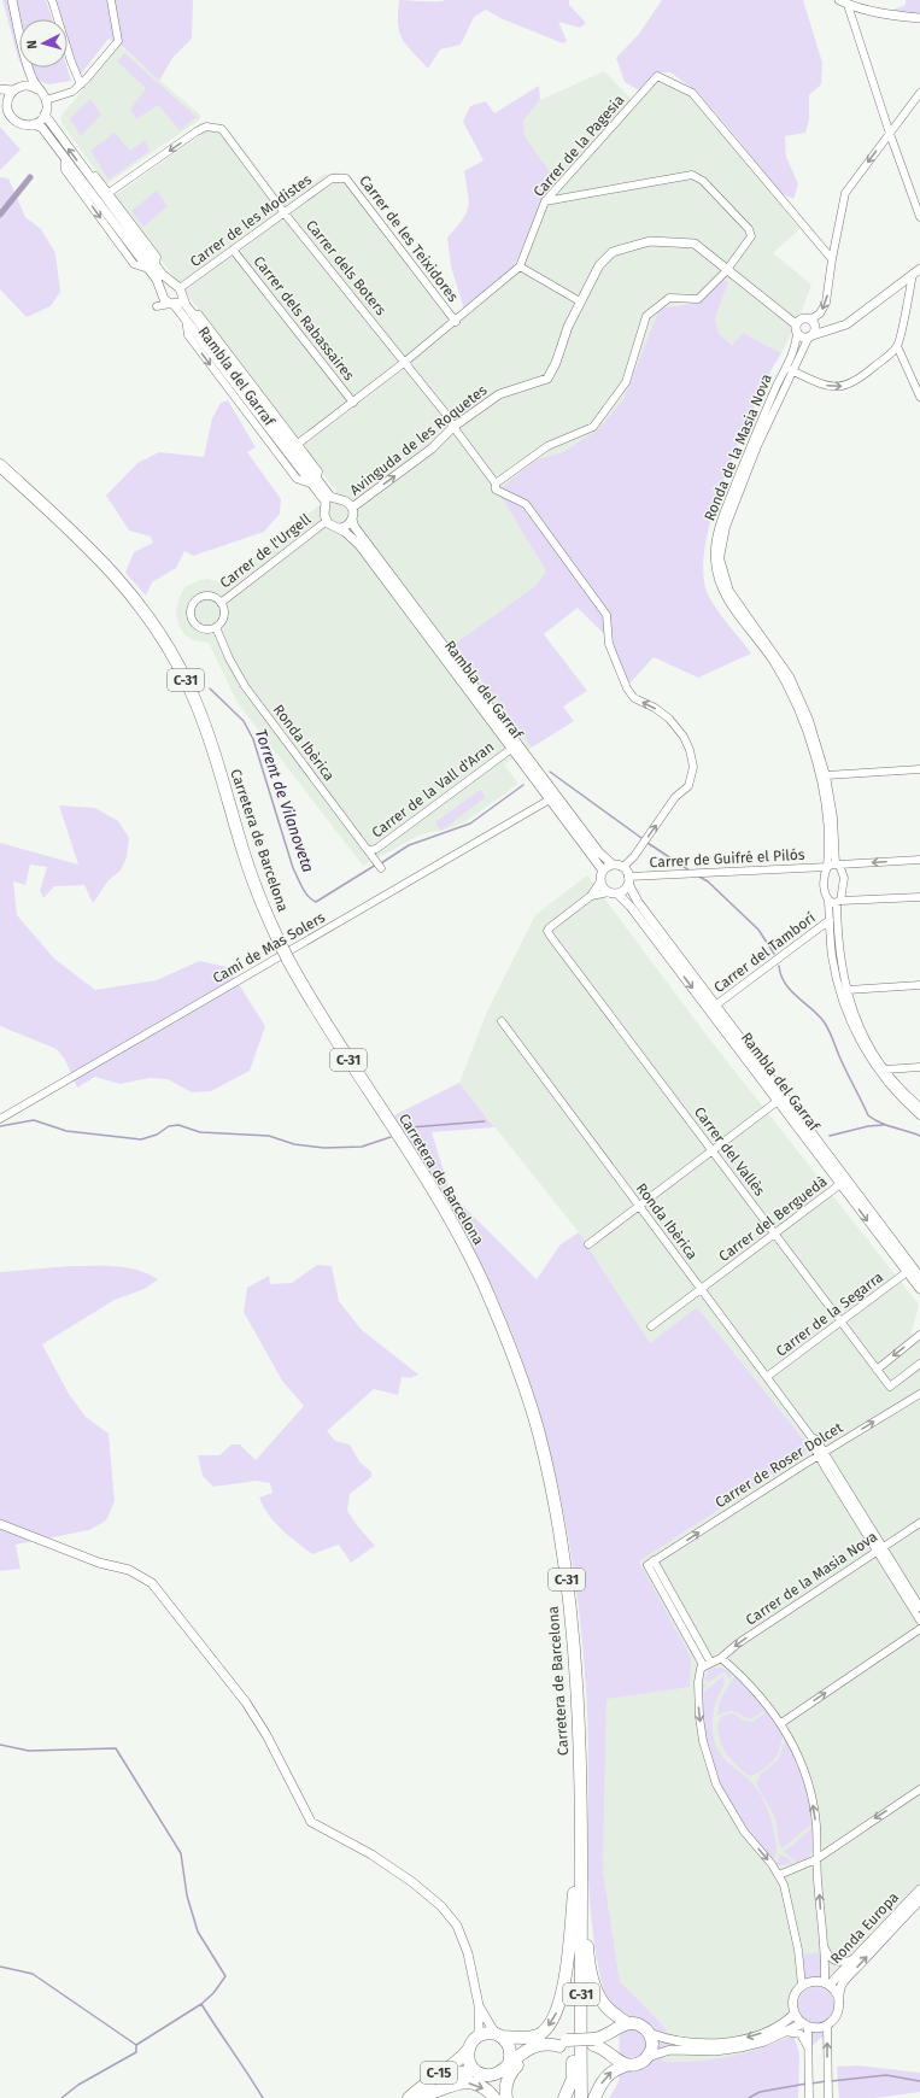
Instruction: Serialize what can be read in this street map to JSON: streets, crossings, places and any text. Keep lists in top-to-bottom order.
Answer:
{
  "streets": {
    "highway": ["C-31", "Carretera de Barcelona", "C-15"],
    "street": [
      "Carrer de la Pagesia",
      "Carrer de les Modistes",
      "Carrer de les Teixidores",
      "Carrer dels Boters",
      "Carrer dels Rabassaires",
      "Rambla del Garraf",
      "Avinguda de les Roquetes",
      "Ronda de la Masia Nova",
      "Carrer de l'Urgell",
      "Ronda Ibèrica",
      "Carrer de la Vall d'Aran",
      "Carrer de Guifré el Pilós",
      "Camí de Mas Solers",
      "Carrer del Tamborí",
      "Carrer del Vallès",
      "Carrer del Berguedà",
      "Carrer de la Segarra",
      "Carrer de Roser Dolcet",
      "Carrer de la Masia Nova",
      "Ronda Europa"
    ]
  },
  "crossings": [
    ["Carrer de la Pagesia", "Carrer de les Teixidores"],
    ["Carrer de la Pagesia", "Carrer dels Boters"],
    ["Carrer de la Pagesia", "Carrer dels Rabassaires"],
    ["Carrer de la Pagesia", "Rambla del Garraf"],
    ["Carrer de les Modistes", "Carrer de les Teixidores"],
    ["Carrer de les Modistes", "Carrer dels Boters"],
    ["Carrer de les Modistes", "Carrer dels Rabassaires"],
    ["Carrer de les Modistes", "Rambla del Garraf"],
    ["Carrer dels Boters", "Rambla del Garraf"],
    ["Carrer dels Boters", "Avinguda de les Roquetes"],
    ["Carrer dels Boters", "Carrer de Guifré el Pilós"],
    ["Rambla del Garraf", "Avinguda de les Roquetes"],
    ["Rambla del Garraf", "Carrer de l'Urgell"],
    ["Rambla del Garraf", "Carrer de la Vall d'Aran"],
    ["Rambla del Garraf", "Carrer de Guifré el Pilós"],
    ["Rambla del Garraf", "Camí de Mas Solers"],
    ["Rambla del Garraf", "Carrer del Tamborí"],
    ["Rambla del Garraf", "Carrer del Berguedà"],
    ["Rambla del Garraf", "Carrer de la Segarra"],
    ["Avinguda de les Roquetes", "Ronda de la Masia Nova"],
    ["Avinguda de les Roquetes", "Carrer de l'Urgell"],
    ["Ronda de la Masia Nova", "Carrer de Guifré el Pilós"],
    ["Carrer de l'Urgell", "Ronda Ibèrica"],
    ["Ronda Ibèrica", "Carrer de la Vall d'Aran"],
    ["Ronda Ibèrica", "Carrer del Berguedà"],
    ["Ronda Ibèrica", "Carrer de la Segarra"],
    ["Ronda Ibèrica", "Carrer de Roser Dolcet"],
    ["Ronda Ibèrica", "Carrer de la Masia Nova"],
    ["Carrer del Vallès", "Carrer del Berguedà"],
    ["Carrer del Vallès", "Carrer de la Segarra"]
  ],
  "one_way": ["Carrer de Roser Dolcet", "Carrer de la Masia Nova"],
  "water": ["Torrent de Vilanoveta"],
  "north": "left"
}
